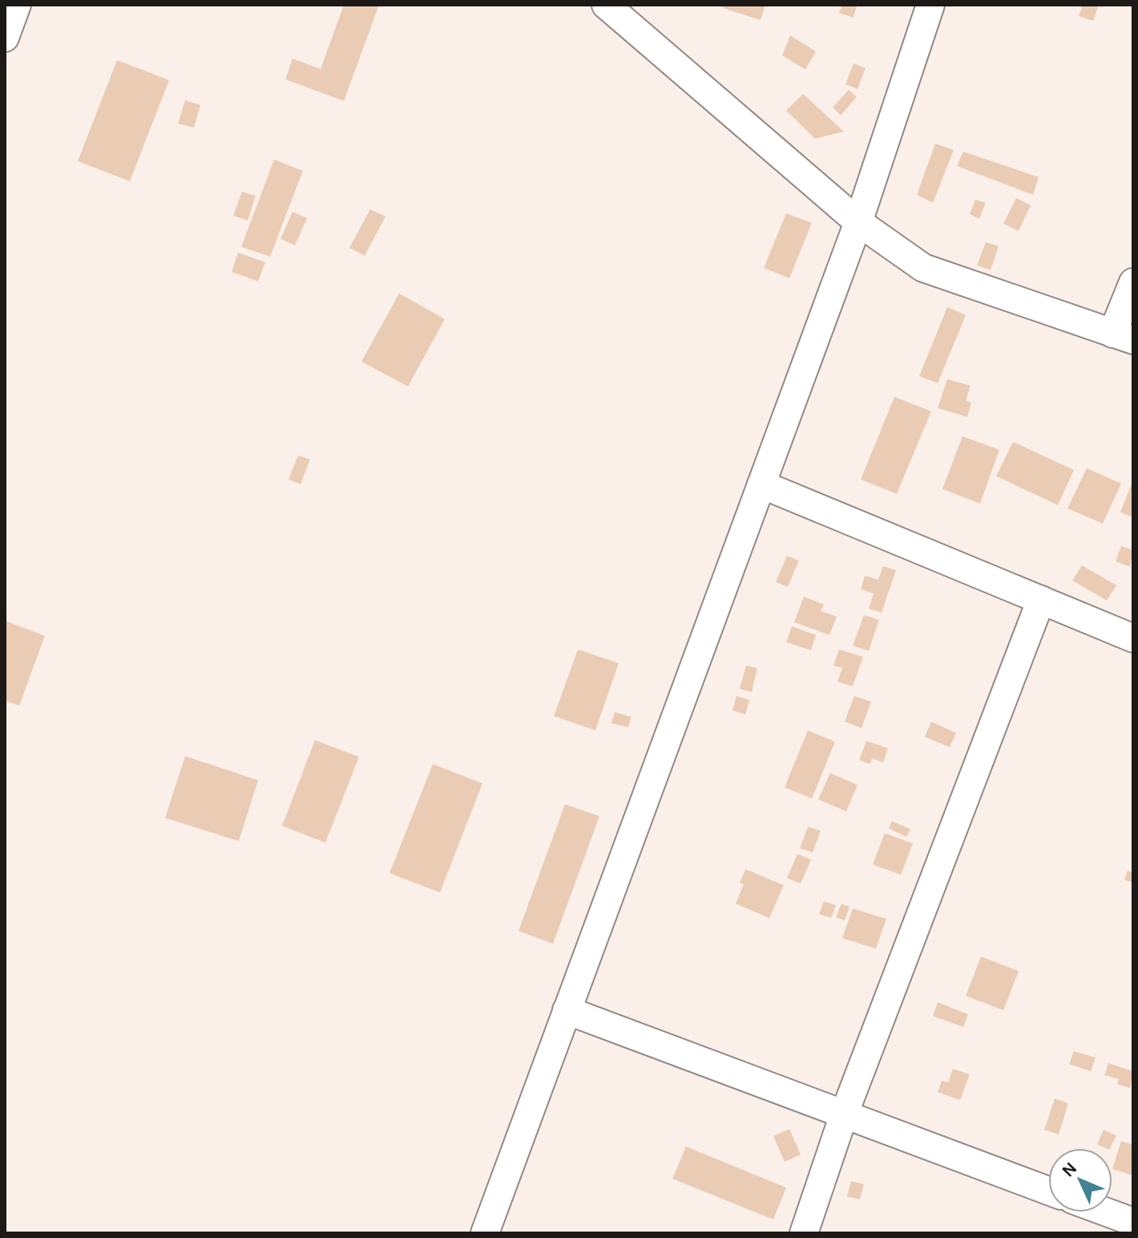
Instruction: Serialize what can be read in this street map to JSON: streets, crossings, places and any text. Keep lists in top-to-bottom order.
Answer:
{
  "north": "top left"
}
